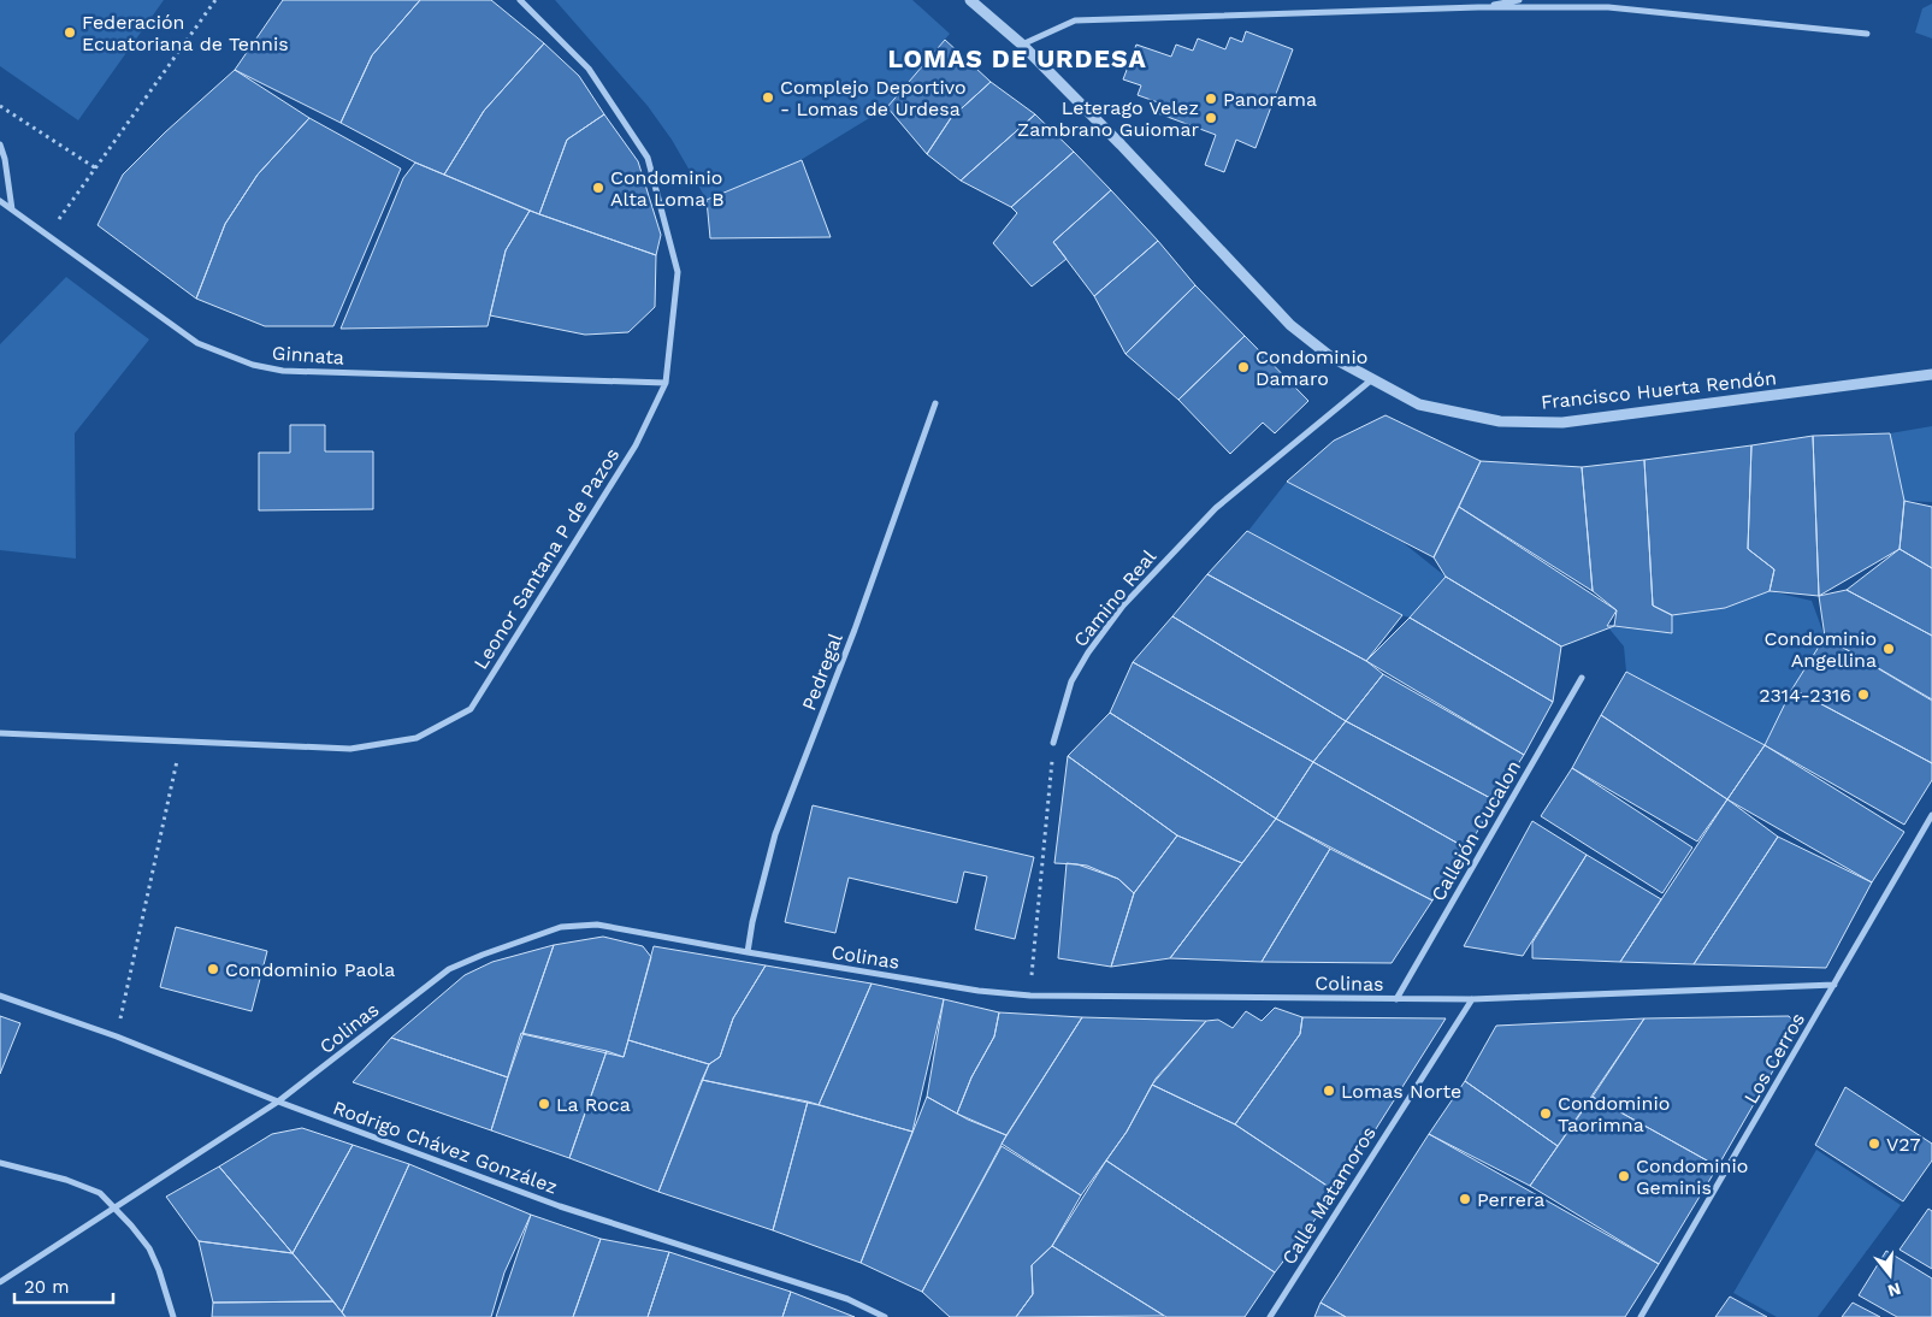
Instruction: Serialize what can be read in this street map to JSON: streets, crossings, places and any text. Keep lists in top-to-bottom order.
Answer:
{
  "streets": {
    "street": [
      "Ginnata",
      "Francisco Huerta Rendón",
      "Leonor Santana P de Pazos",
      "Camino Real",
      "Pedregal",
      "Callejón Cucalon",
      "Colinas",
      "Los Cerros",
      "Rodrigo Chávez González",
      "Calle Matamoros"
    ]
  },
  "crossings": [
    ["Ginnata", "Leonor Santana P de Pazos"],
    ["Francisco Huerta Rendón", "Camino Real"],
    ["Pedregal", "Colinas"],
    ["Callejón Cucalon", "Colinas"],
    ["Colinas", "Los Cerros"],
    ["Colinas", "Rodrigo Chávez González"],
    ["Colinas", "Calle Matamoros"]
  ],
  "districts": ["LOMAS DE URDESA"],
  "places": [
    "Federación Ecuatoriana de Tennis",
    "Complejo Deportivo - Lomas de Urdesa",
    "Panorama",
    "Leterago Velez Zambrano Guiomar",
    "Condominio Alta Loma B",
    "Condominio Damaro",
    "Condominio Angellina",
    "2314-2316",
    "Condominio Paola",
    "Lomas Norte",
    "La Roca",
    "Condominio Taorimna",
    "V27",
    "Condominio Geminis",
    "Perrera"
  ],
  "scale_bar": "20 m",
  "north": "bottom"
}
